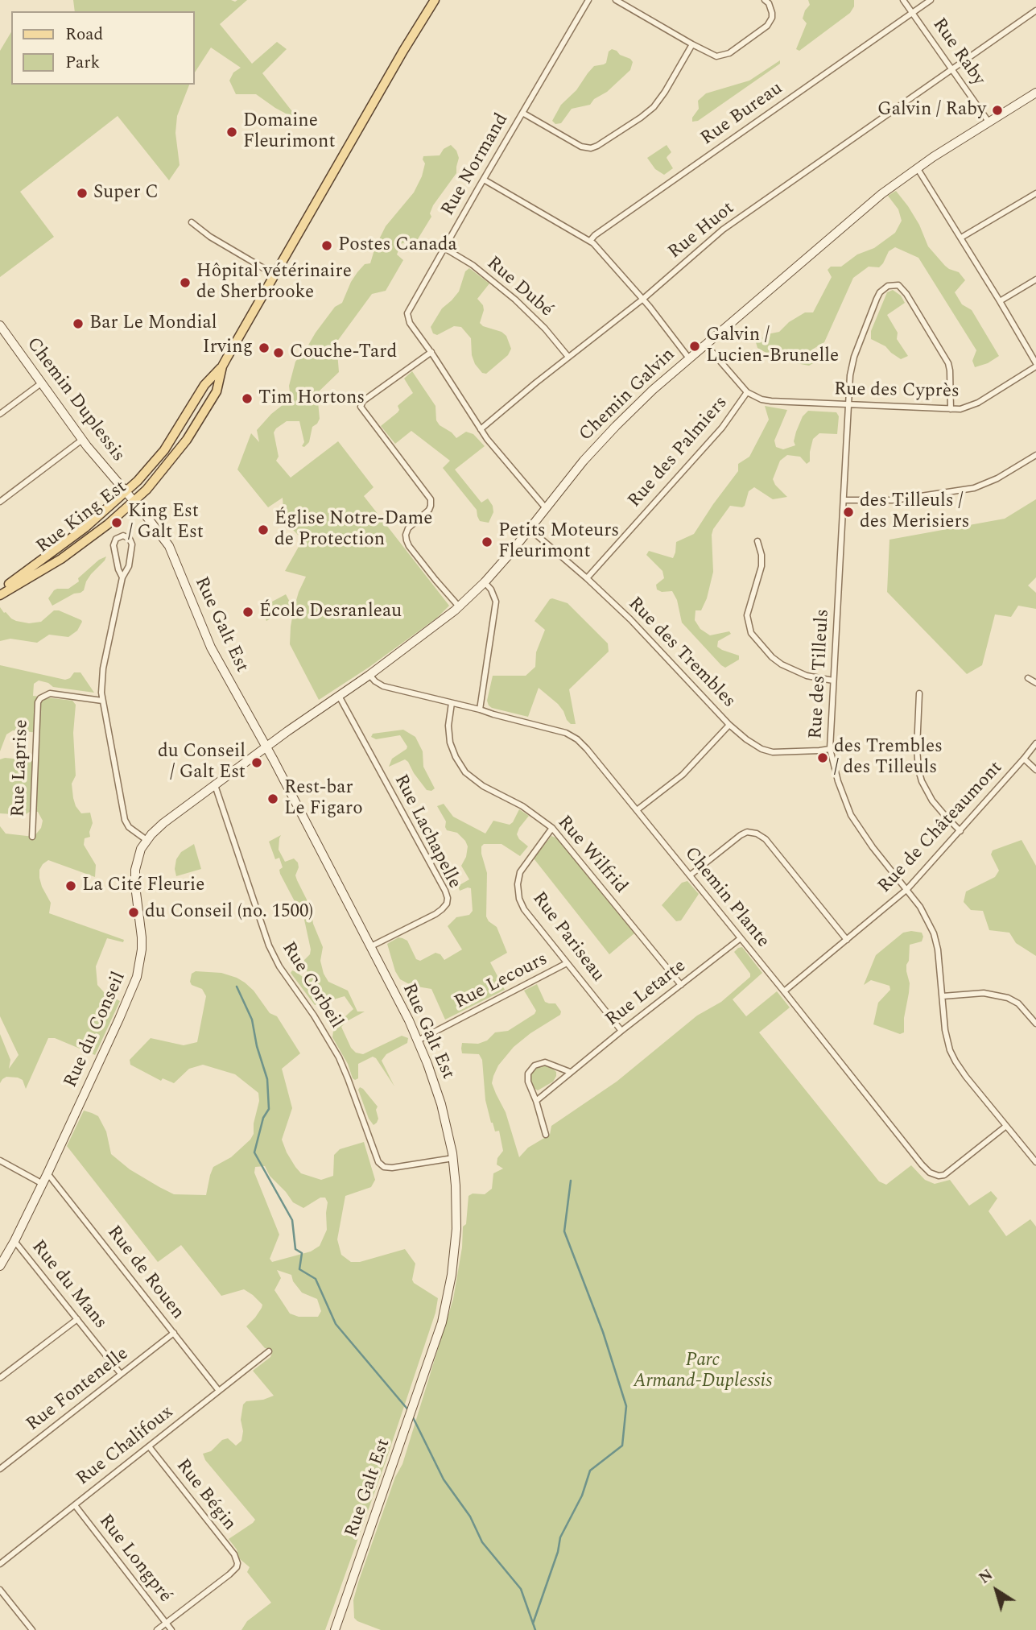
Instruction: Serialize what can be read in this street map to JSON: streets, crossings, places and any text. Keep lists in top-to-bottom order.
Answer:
{
  "streets": {
    "main road": ["Rue King Est"],
    "street": [
      "Rue Raby",
      "Rue Bureau",
      "Rue Normand",
      "Rue Huot",
      "Rue Dubé",
      "Rue des Cyprès",
      "Chemin Galvin",
      "Chemin Duplessis",
      "Rue des Palmiers",
      "Rue Galt Est",
      "Rue des Trembles",
      "Rue des Tilleuls",
      "Rue Laprise",
      "Rue de Châteaumont",
      "Rue Lachapelle",
      "Rue Wilfrid",
      "Chemin Plante",
      "Rue Pariseau",
      "Rue Lecours",
      "Rue Corbeil",
      "Rue Letarte",
      "Rue du Conseil",
      "Rue de Rouen",
      "Rue du Mans",
      "Rue Fontenelle",
      "Rue Chalifoux",
      "Rue Bégin",
      "Rue Longpré"
    ]
  },
  "crossings": [
    ["Rue Raby", "Rue Bureau"],
    ["Rue Raby", "Rue Huot"],
    ["Rue Raby", "Chemin Galvin"],
    ["Rue Normand", "Rue Huot"],
    ["Rue Normand", "Rue Dubé"],
    ["Rue Normand", "Chemin Galvin"],
    ["Rue Huot", "Rue Dubé"],
    ["Rue des Cyprès", "Rue des Palmiers"],
    ["Rue des Cyprès", "Rue des Tilleuls"],
    ["Chemin Galvin", "Rue des Palmiers"],
    ["Chemin Galvin", "Rue Galt Est"],
    ["Chemin Galvin", "Rue des Trembles"],
    ["Chemin Galvin", "Rue Lachapelle"],
    ["Chemin Galvin", "Chemin Plante"],
    ["Chemin Galvin", "Rue du Conseil"],
    ["Chemin Duplessis", "Rue King Est"],
    ["Chemin Duplessis", "Rue Galt Est"],
    ["Rue des Palmiers", "Rue des Trembles"],
    ["Rue King Est", "Rue Galt Est"],
    ["Rue Galt Est", "Rue Lachapelle"],
    ["Rue Galt Est", "Rue Lecours"],
    ["Rue Galt Est", "Rue Corbeil"],
    ["Rue Galt Est", "Rue du Conseil"],
    ["Rue des Trembles", "Rue des Tilleuls"],
    ["Rue des Tilleuls", "Rue de Châteaumont"],
    ["Rue des Tilleuls", "Chemin Plante"],
    ["Rue de Châteaumont", "Chemin Plante"],
    ["Rue Wilfrid", "Chemin Plante"],
    ["Rue Wilfrid", "Rue Pariseau"],
    ["Rue Wilfrid", "Rue Letarte"],
    ["Chemin Plante", "Rue Letarte"],
    ["Rue Pariseau", "Rue Lecours"],
    ["Rue Pariseau", "Rue Letarte"],
    ["Rue Corbeil", "Rue du Conseil"],
    ["Rue du Conseil", "Rue de Rouen"],
    ["Rue du Conseil", "Rue du Mans"],
    ["Rue de Rouen", "Rue Fontenelle"],
    ["Rue de Rouen", "Rue Chalifoux"],
    ["Rue du Mans", "Rue Fontenelle"],
    ["Rue Chalifoux", "Rue Bégin"],
    ["Rue Chalifoux", "Rue Longpré"],
    ["Rue Bégin", "Rue Longpré"]
  ],
  "parks": ["Parc Armand-Duplessis"],
  "places": [
    "Galvin / Raby",
    "Domaine Fleurimont",
    "Super C",
    "Postes Canada",
    "Hôpital vétérinaire de Sherbrooke",
    "Bar Le Mondial",
    "Galvin / Lucien-Brunelle",
    "Irving",
    "Couche-Tard",
    "Tim Hortons",
    "des Tilleuls / des Merisiers",
    "King Est / Galt Est",
    "Église Notre-Dame de Protection",
    "Petits Moteurs Fleurimont",
    "École Desranleau",
    "des Trembles / des Tilleuls",
    "du Conseil / Galt Est",
    "Rest-bar Le Figaro",
    "La Cité Fleurie",
    "du Conseil (no. 1500)"
  ],
  "legend": ["Road", "Park"],
  "north": "top left"
}
